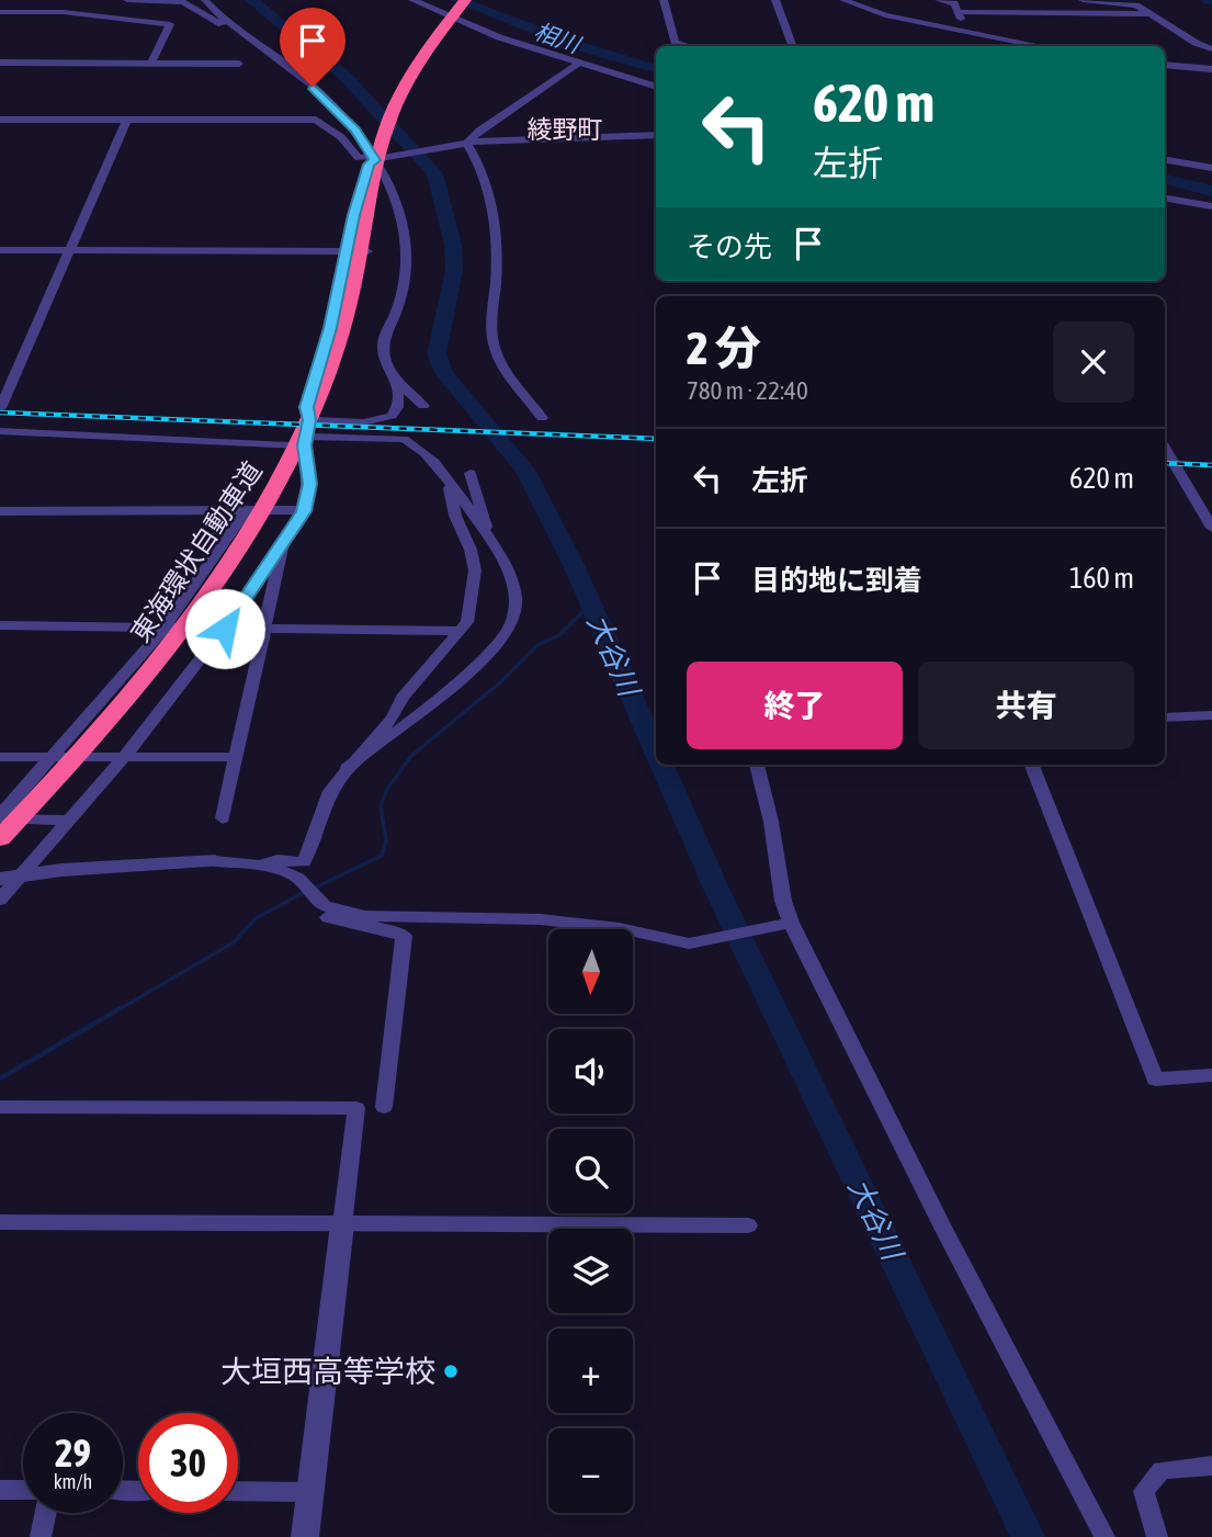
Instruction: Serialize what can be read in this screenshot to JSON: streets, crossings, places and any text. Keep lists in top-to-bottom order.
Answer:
{
  "streets": {
    "highway": ["東海環状自動車道"]
  },
  "districts": ["綾野町"],
  "water": ["相川", "大谷川"],
  "places": ["大垣西高等学校"],
  "north": "bottom",
  "page": {
    "turn": ["620 m", "左折"],
    "then": "その先",
    "heading": ["2 分", "780 m · 22:40"],
    "list": [
      {
        "name": "左折",
        "value": "620 m"
      },
      {
        "name": "目的地に到着",
        "value": "160 m"
      }
    ],
    "buttons": ["終了", "共有"],
    "map_buttons": ["+", "−"],
    "speed": "29 km/h",
    "limit": "30"
  }
}
